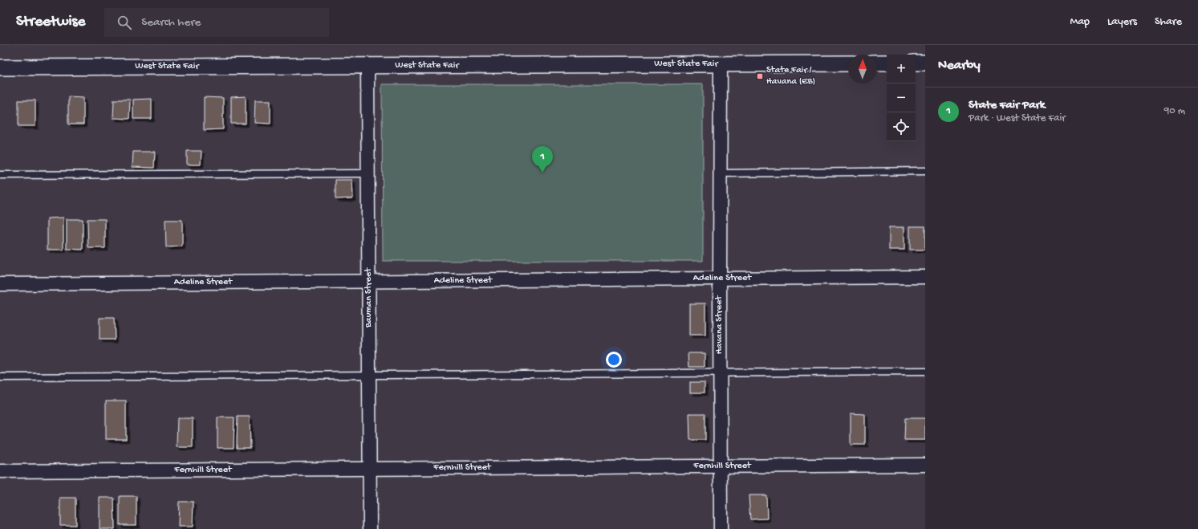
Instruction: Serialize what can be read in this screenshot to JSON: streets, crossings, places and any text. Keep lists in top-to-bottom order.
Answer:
{
  "streets": {
    "street": [
      "West State Fair",
      "Adeline Street",
      "Bauman Street",
      "Havana Street",
      "Fernhill Street"
    ]
  },
  "crossings": [
    ["West State Fair", "Bauman Street"],
    ["West State Fair", "Havana Street"],
    ["Adeline Street", "Bauman Street"],
    ["Adeline Street", "Havana Street"],
    ["Bauman Street", "Fernhill Street"],
    ["Havana Street", "Fernhill Street"]
  ],
  "places": {
    "transit": ["State Fair / Havana (EB)"]
  },
  "north": "top",
  "page": {
    "header": "Streetwise",
    "search": "Search here",
    "nav": ["Map", "Layers", "Share"],
    "heading": "Nearby",
    "map_buttons": ["+", "−"],
    "list": [
      {
        "mark": "1",
        "name": "State Fair Park",
        "note": "Park · West State Fair",
        "value": "90 m"
      }
    ],
    "pins": "1"
  }
}
